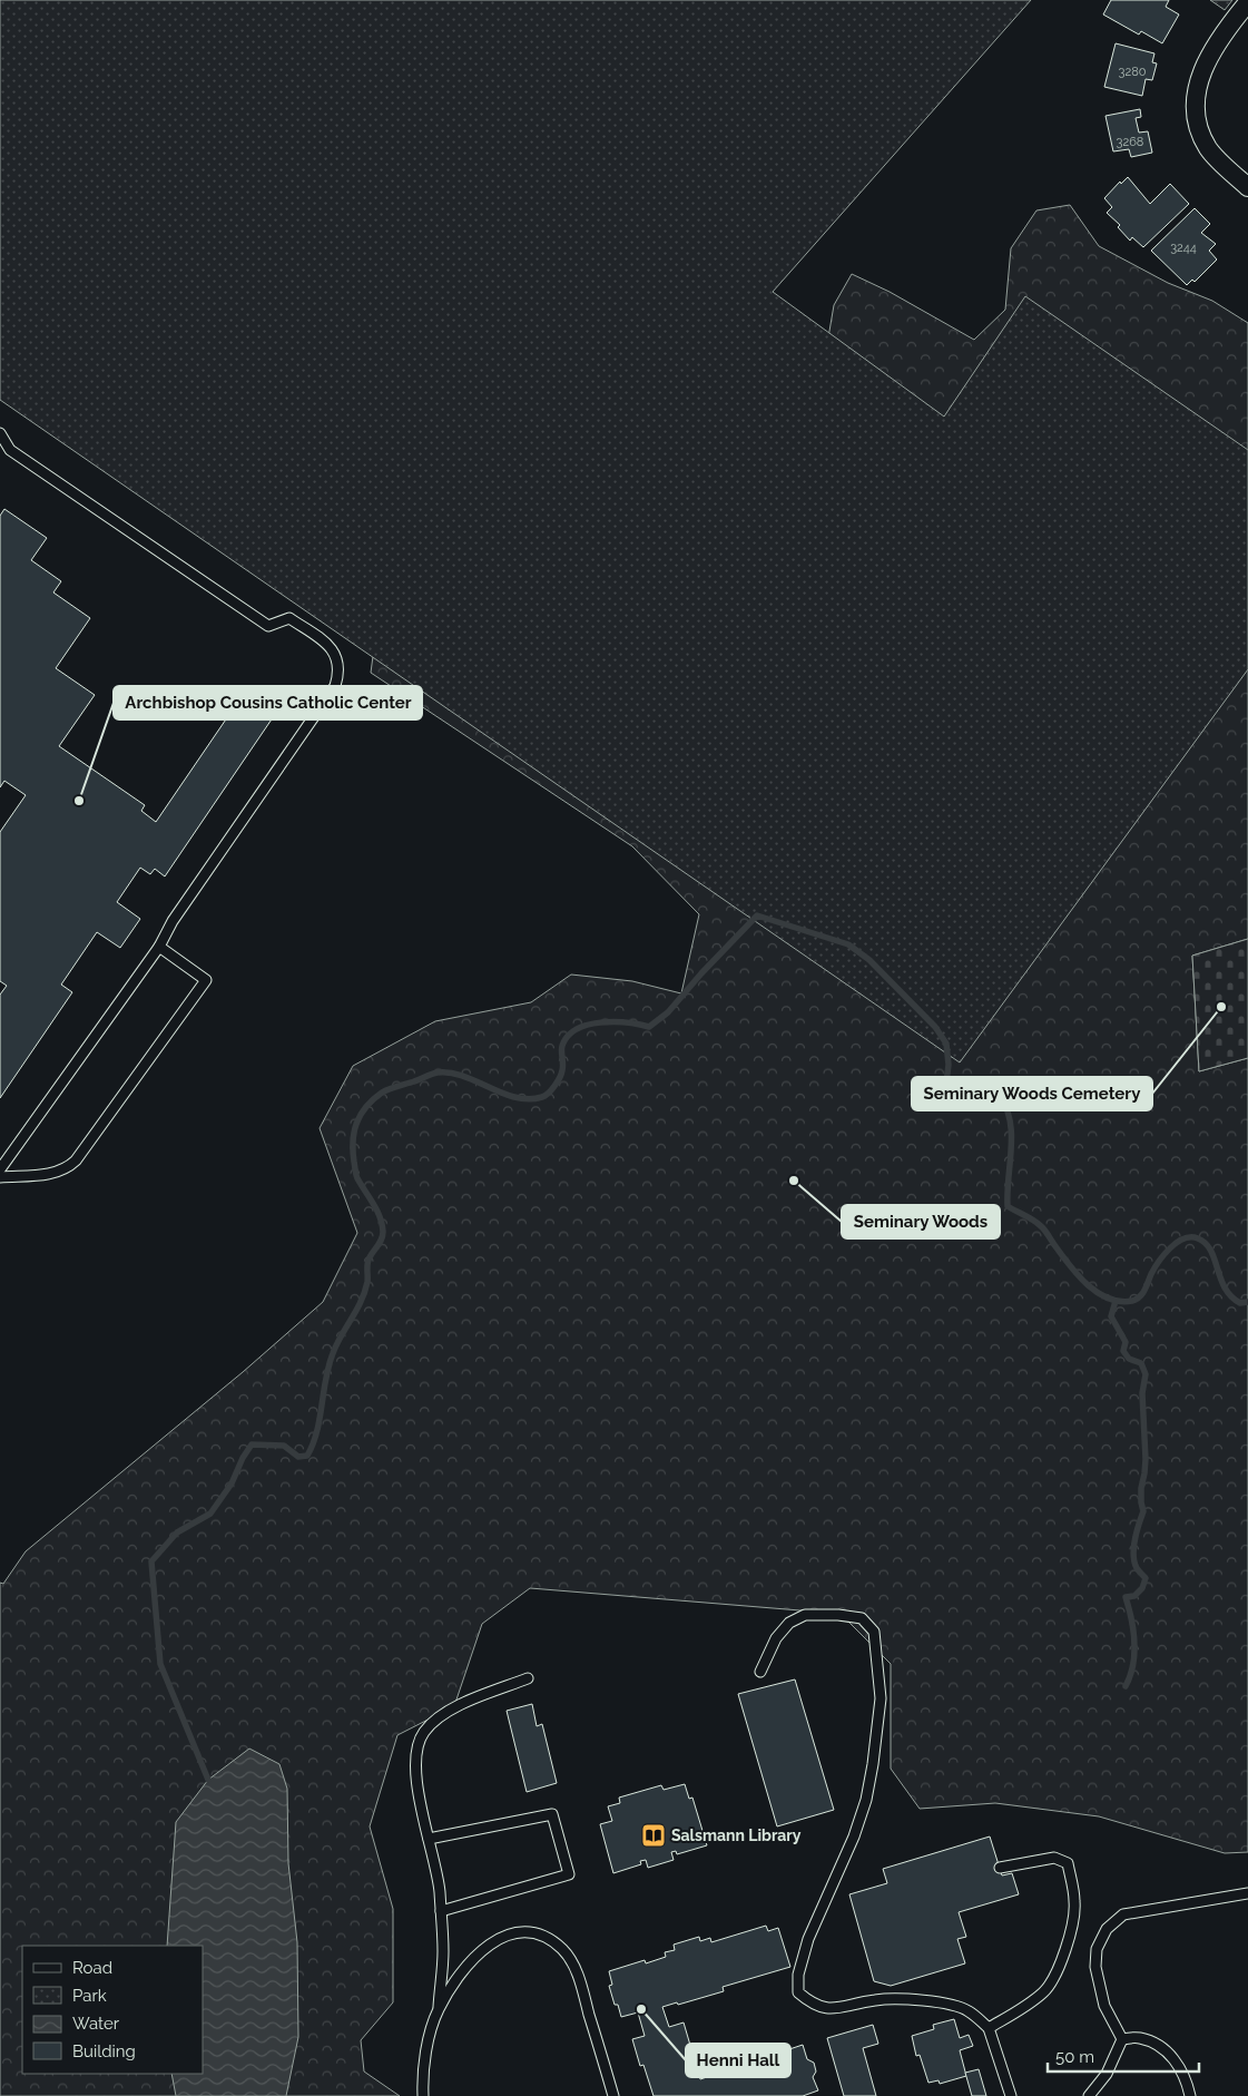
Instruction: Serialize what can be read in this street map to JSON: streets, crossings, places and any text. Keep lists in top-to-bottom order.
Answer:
{
  "places": {
    "other": [
      "Archbishop Cousins Catholic Center",
      "Seminary Woods Cemetery",
      "Seminary Woods",
      "Henni Hall"
    ],
    "library": ["Salsmann Library"]
  },
  "house_numbers": ["3280", "3268", "3244"],
  "legend": [
    "Road",
    "Park",
    "Water",
    "Building"
  ],
  "scale_bar": "50 m"
}
